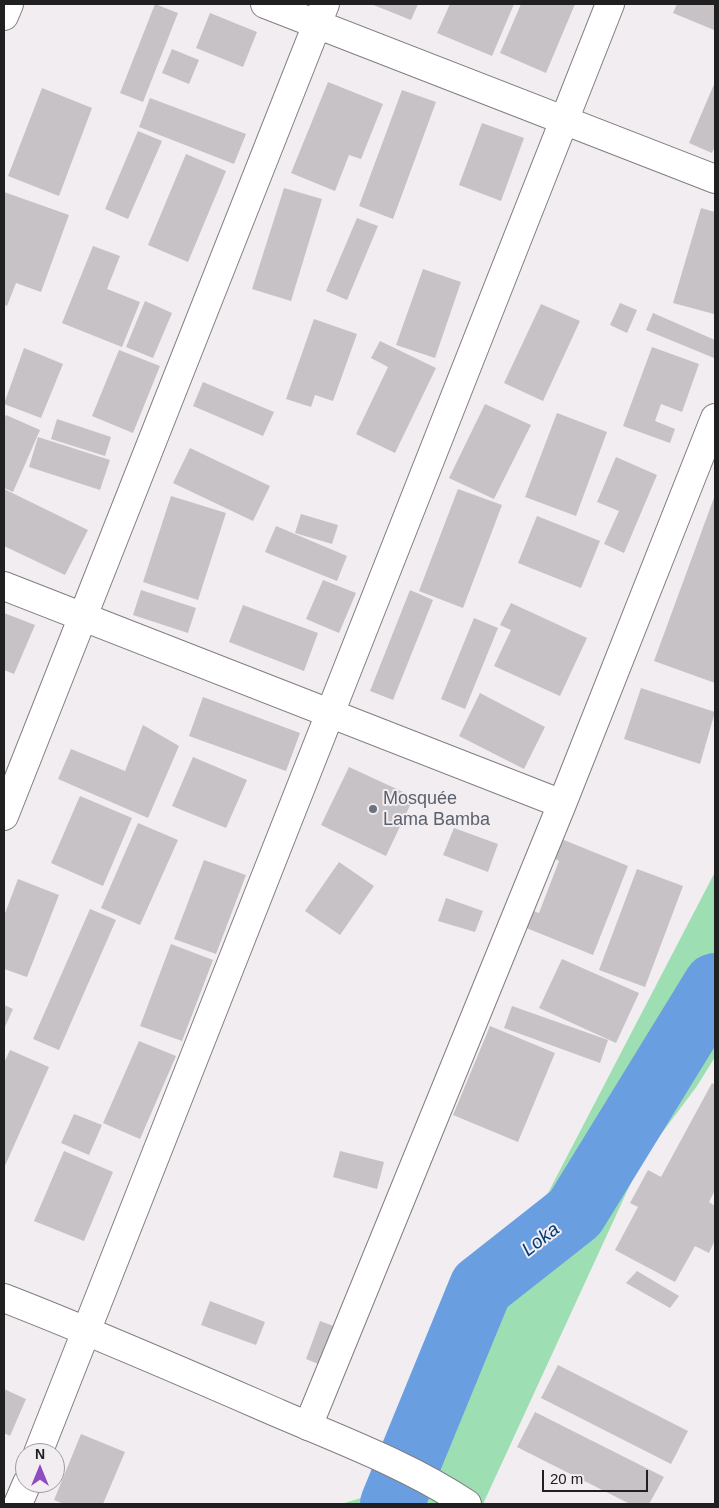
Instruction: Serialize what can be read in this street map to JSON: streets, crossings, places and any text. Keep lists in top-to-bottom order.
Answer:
{
  "water": ["Loka"],
  "places": ["Mosquée Lama Bamba"],
  "scale_bar": "20 m",
  "north": "top"
}
